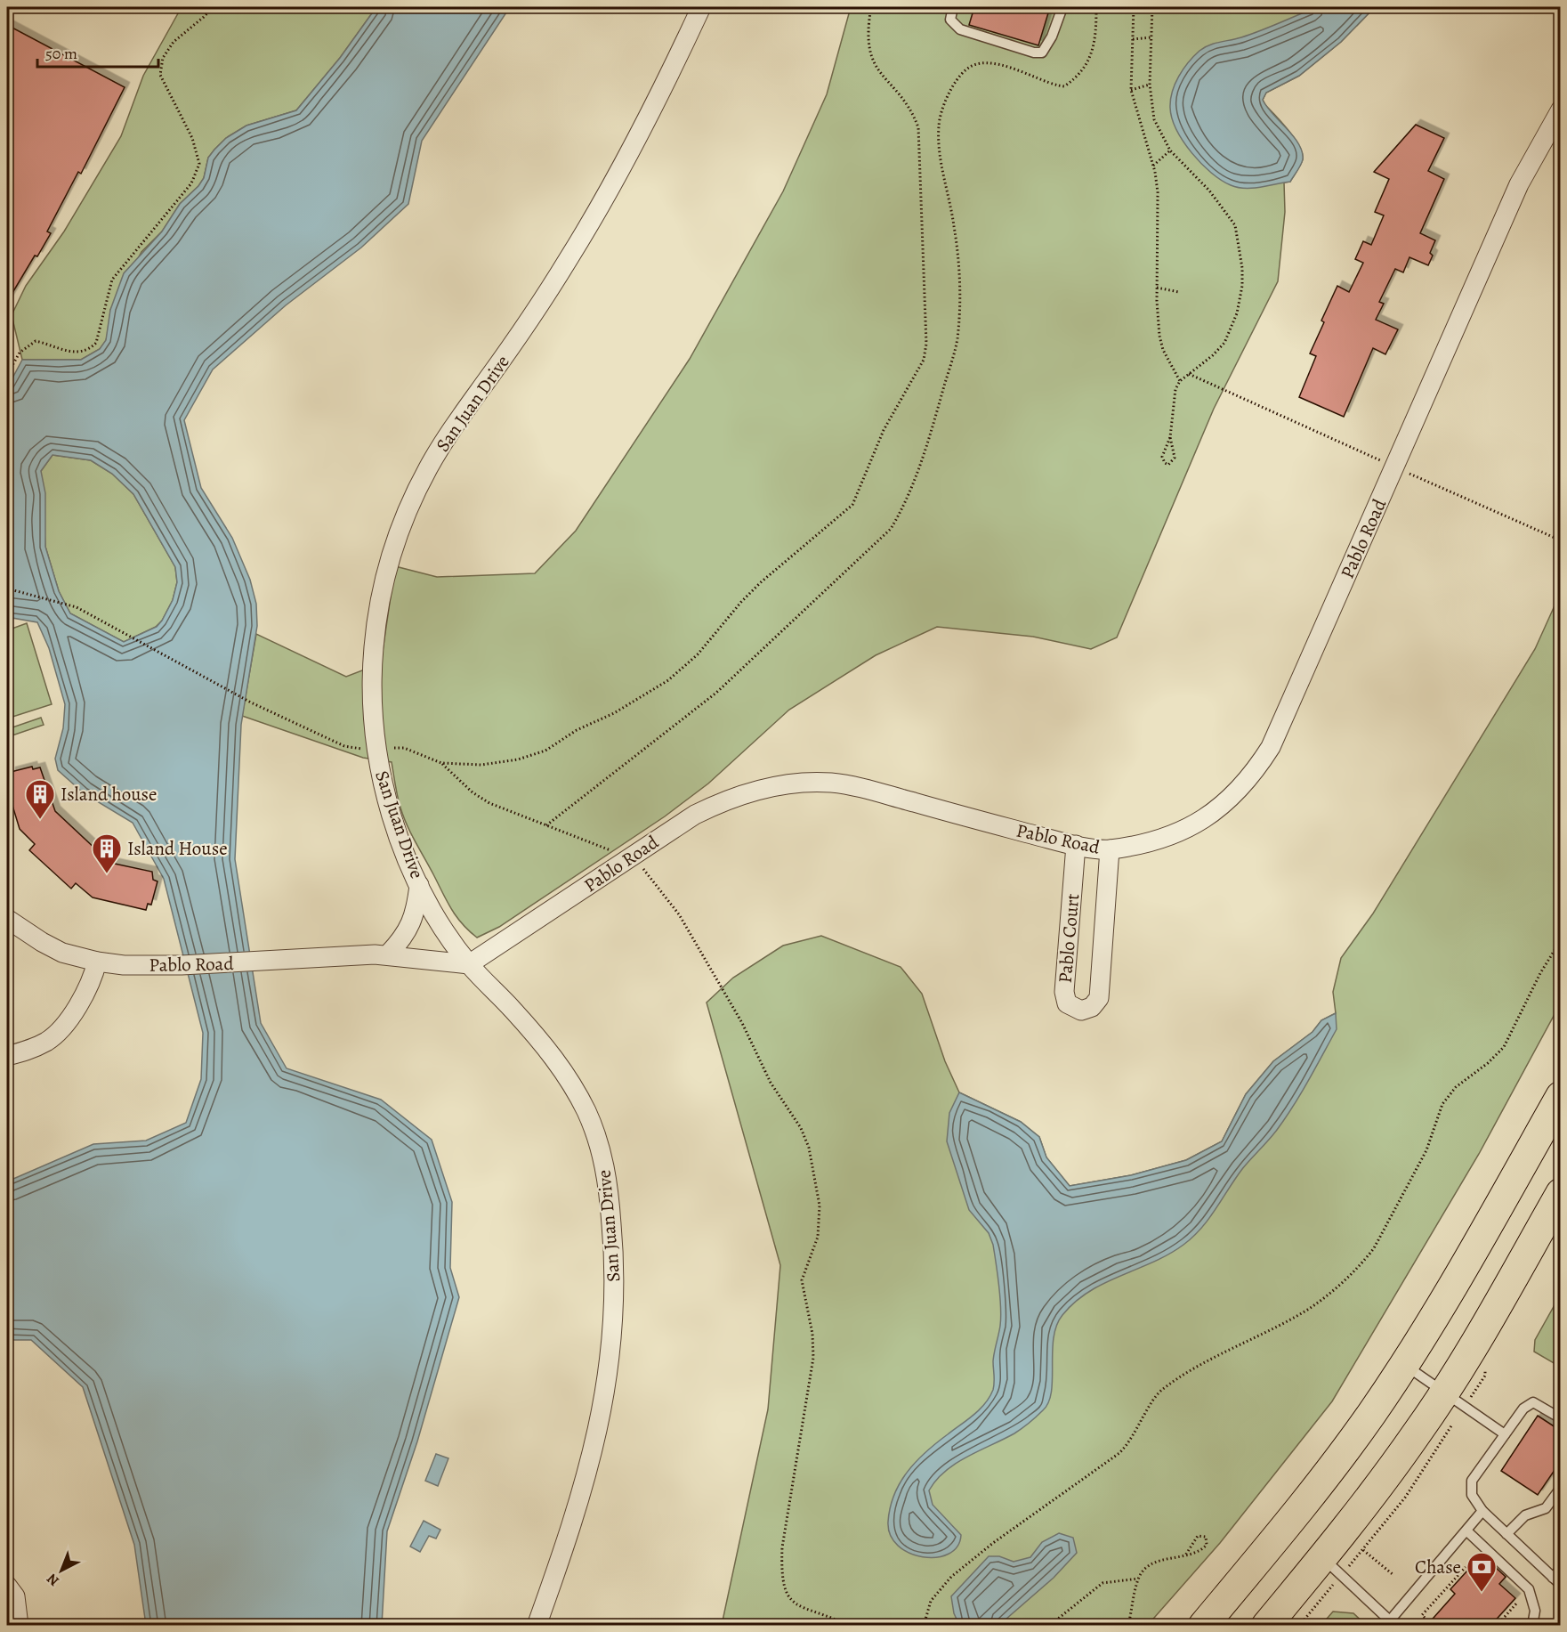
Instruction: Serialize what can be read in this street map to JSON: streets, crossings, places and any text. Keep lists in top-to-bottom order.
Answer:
{
  "streets": {
    "street": ["San Juan Drive", "Pablo Road", "Pablo Court"]
  },
  "crossings": [
    ["San Juan Drive", "Pablo Road"],
    ["Pablo Road", "Pablo Court"]
  ],
  "places": {
    "building": ["Island house", "Island House"],
    "bank": ["Chase"]
  },
  "scale_bar": "50 m",
  "north": "bottom left"
}
